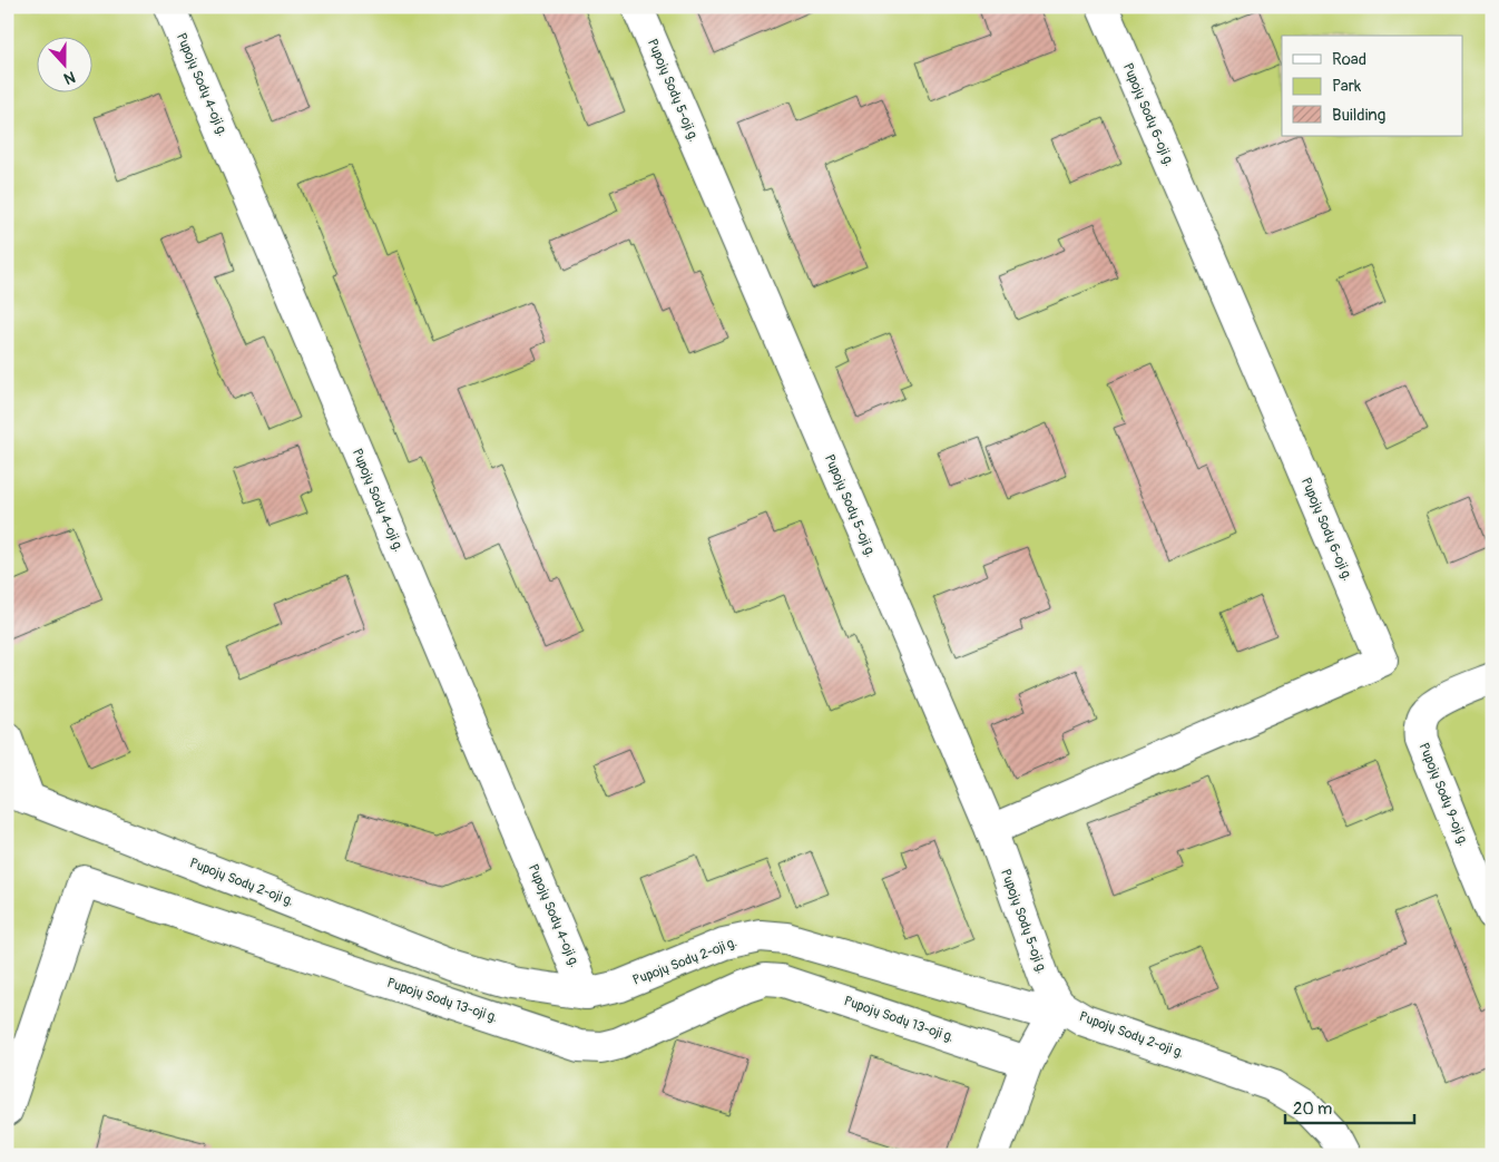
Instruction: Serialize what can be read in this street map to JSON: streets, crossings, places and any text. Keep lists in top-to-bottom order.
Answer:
{
  "streets": {
    "street": [
      "Pupojų Sodų 4-oji g.",
      "Pupojų Sodų 5-oji g.",
      "Pupojų Sodų 6-oji g.",
      "Pupojų Sodų 9-oji g.",
      "Pupojų Sodų 2-oji g.",
      "Pupojų Sodų 13-oji g."
    ]
  },
  "crossings": [
    ["Pupojų Sodų 4-oji g.", "Pupojų Sodų 2-oji g."],
    ["Pupojų Sodų 5-oji g.", "Pupojų Sodų 6-oji g."],
    ["Pupojų Sodų 5-oji g.", "Pupojų Sodų 2-oji g."]
  ],
  "legend": ["Road", "Park", "Building"],
  "scale_bar": "20 m",
  "north": "bottom"
}
